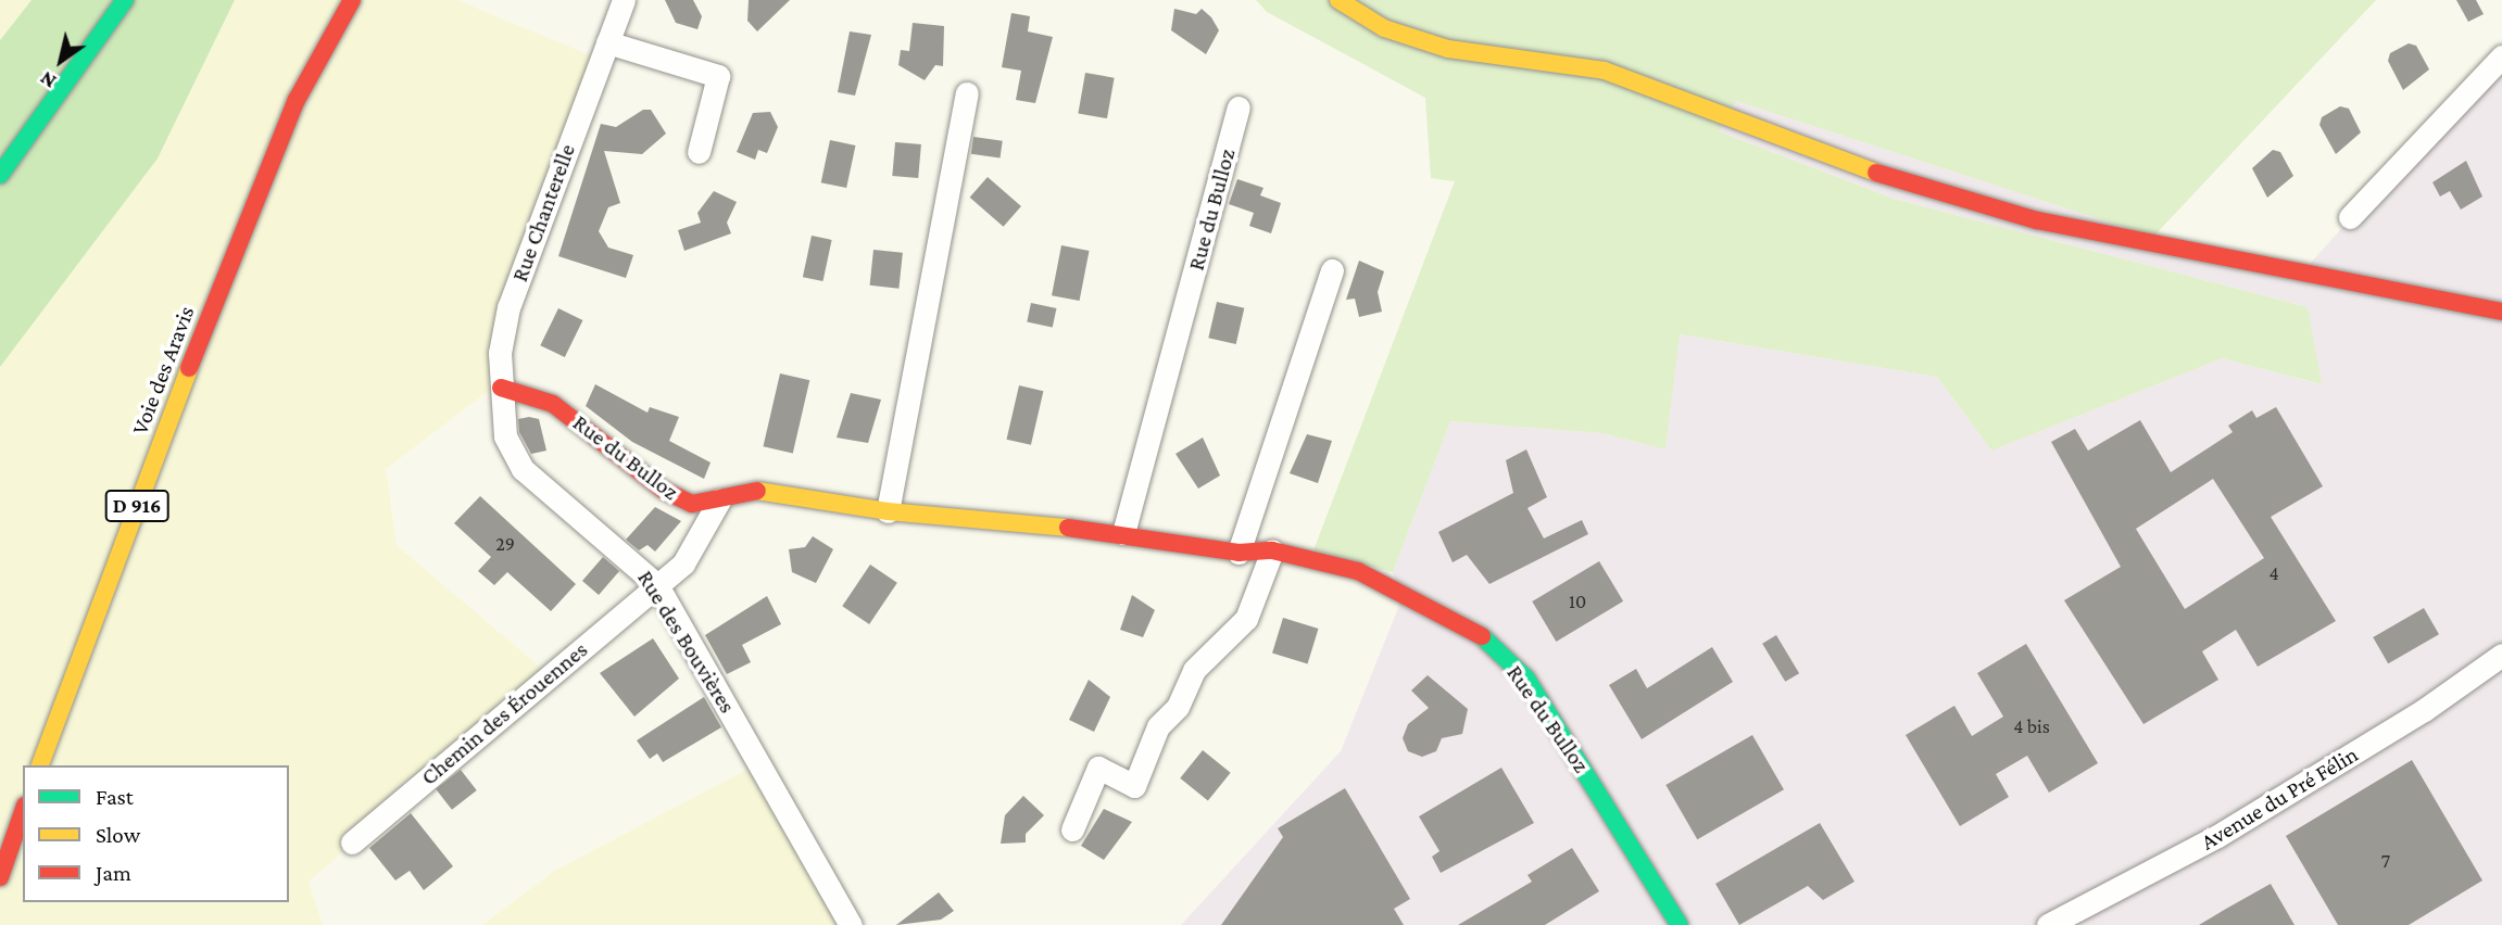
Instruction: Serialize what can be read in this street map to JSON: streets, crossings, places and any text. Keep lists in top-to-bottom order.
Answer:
{
  "streets": {
    "main road": ["Rue du Bulloz", "Voie des Aravis", "D 916"],
    "street": [
      "Rue Chanterelle",
      "Rue des Bouvières",
      "Chemin des Érouennes",
      "Avenue du Pré Félin"
    ]
  },
  "crossings": [
    ["Rue du Bulloz", "Rue Chanterelle"],
    ["Rue du Bulloz", "Rue des Bouvières"],
    ["Rue du Bulloz", "Chemin des Érouennes"],
    ["Rue Chanterelle", "Rue des Bouvières"],
    ["Rue des Bouvières", "Chemin des Érouennes"]
  ],
  "house_numbers": [
    "29",
    "4",
    "10",
    "4 bis",
    "7"
  ],
  "legend": ["Fast", "Slow", "Jam"],
  "north": "bottom left"
}
